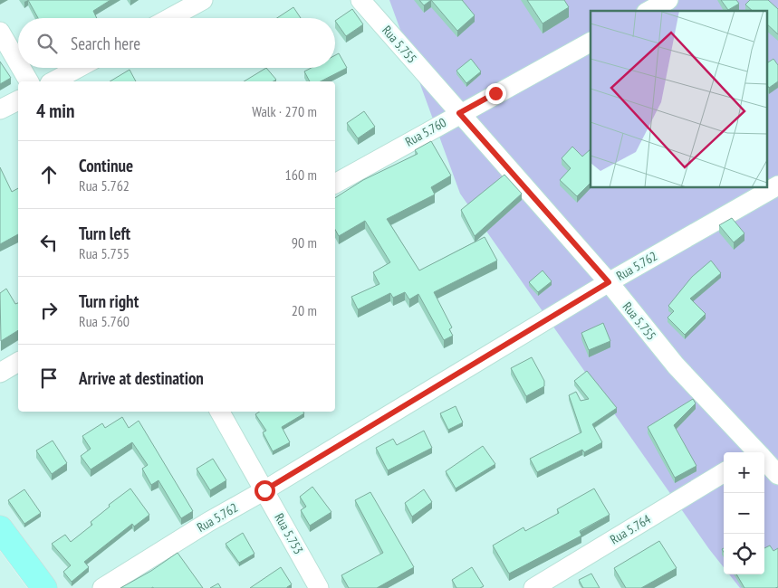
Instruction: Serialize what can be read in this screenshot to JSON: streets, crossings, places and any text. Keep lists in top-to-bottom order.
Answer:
{
  "streets": {
    "street": [
      "Rua 5.755",
      "Rua 5.760",
      "Rua 5.762",
      "Rua 5.764",
      "Rua 5.753"
    ]
  },
  "crossings": [
    ["Rua 5.755", "Rua 5.760"],
    ["Rua 5.755", "Rua 5.762"],
    ["Rua 5.762", "Rua 5.753"]
  ],
  "page": {
    "search": "Search here",
    "heading": ["4 min", "Walk · 270 m"],
    "list": [
      ["Continue", "Rua 5.762", "160 m"],
      ["Turn left", "Rua 5.755", "90 m"],
      ["Turn right", "Rua 5.760", "20 m"],
      "Arrive at destination"
    ],
    "map_buttons": ["+", "−"]
  }
}
